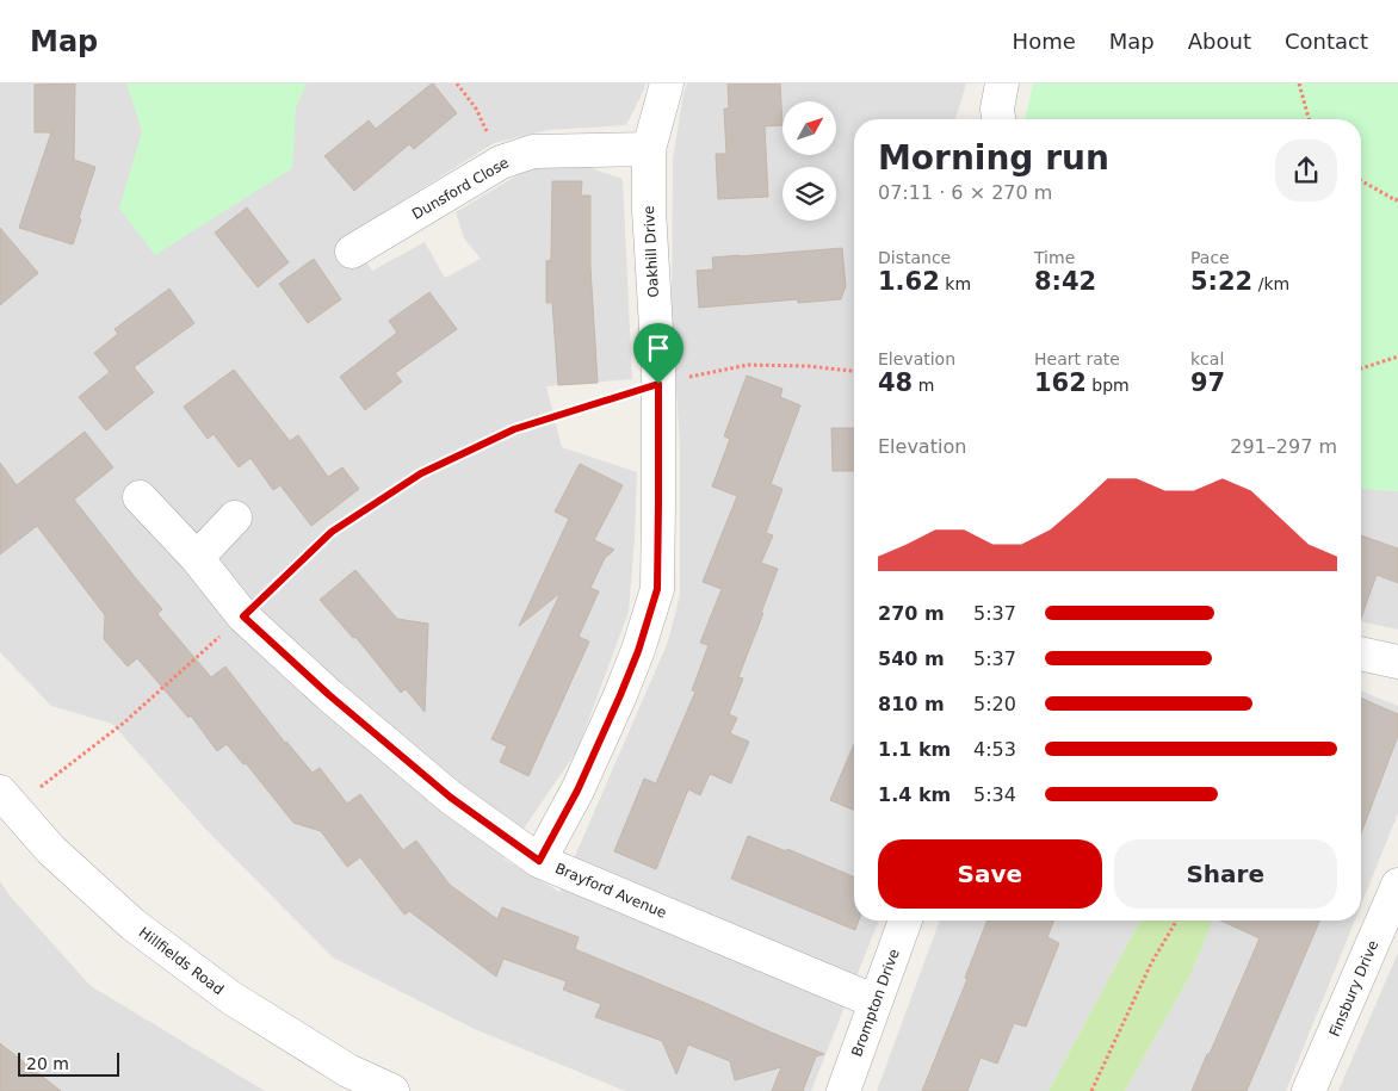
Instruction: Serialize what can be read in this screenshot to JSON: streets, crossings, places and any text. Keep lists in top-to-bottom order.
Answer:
{
  "streets": {
    "street": [
      "Dunsford Close",
      "Oakhill Drive",
      "Brayford Avenue",
      "Hillfields Road",
      "Finsbury Drive",
      "Brompton Drive"
    ]
  },
  "crossings": [
    ["Dunsford Close", "Oakhill Drive"],
    ["Oakhill Drive", "Brayford Avenue"],
    ["Brayford Avenue", "Brompton Drive"]
  ],
  "scale_bar": "20 m",
  "north": "top right",
  "page": {
    "header": "Map",
    "nav": [
      "Home",
      "Map",
      "About",
      "Contact"
    ],
    "heading": ["Morning run", "07:11 · 6 × 270 m"],
    "stats": [
      ["Distance", "1.62 km"],
      ["Time", "8:42"],
      ["Pace", "5:22 /km"],
      ["Elevation", "48 m"],
      ["Heart rate", "162 bpm"],
      ["kcal", "97"]
    ],
    "chart": ["Elevation", "291–297 m"],
    "list": [
      {
        "name": "270 m",
        "note": "5:37"
      },
      {
        "name": "540 m",
        "note": "5:37"
      },
      {
        "name": "810 m",
        "note": "5:20"
      },
      {
        "name": "1.1 km",
        "note": "4:53"
      },
      {
        "name": "1.4 km",
        "note": "5:34"
      }
    ],
    "buttons": ["Save", "Share"],
    "scale": "20 m"
  }
}
